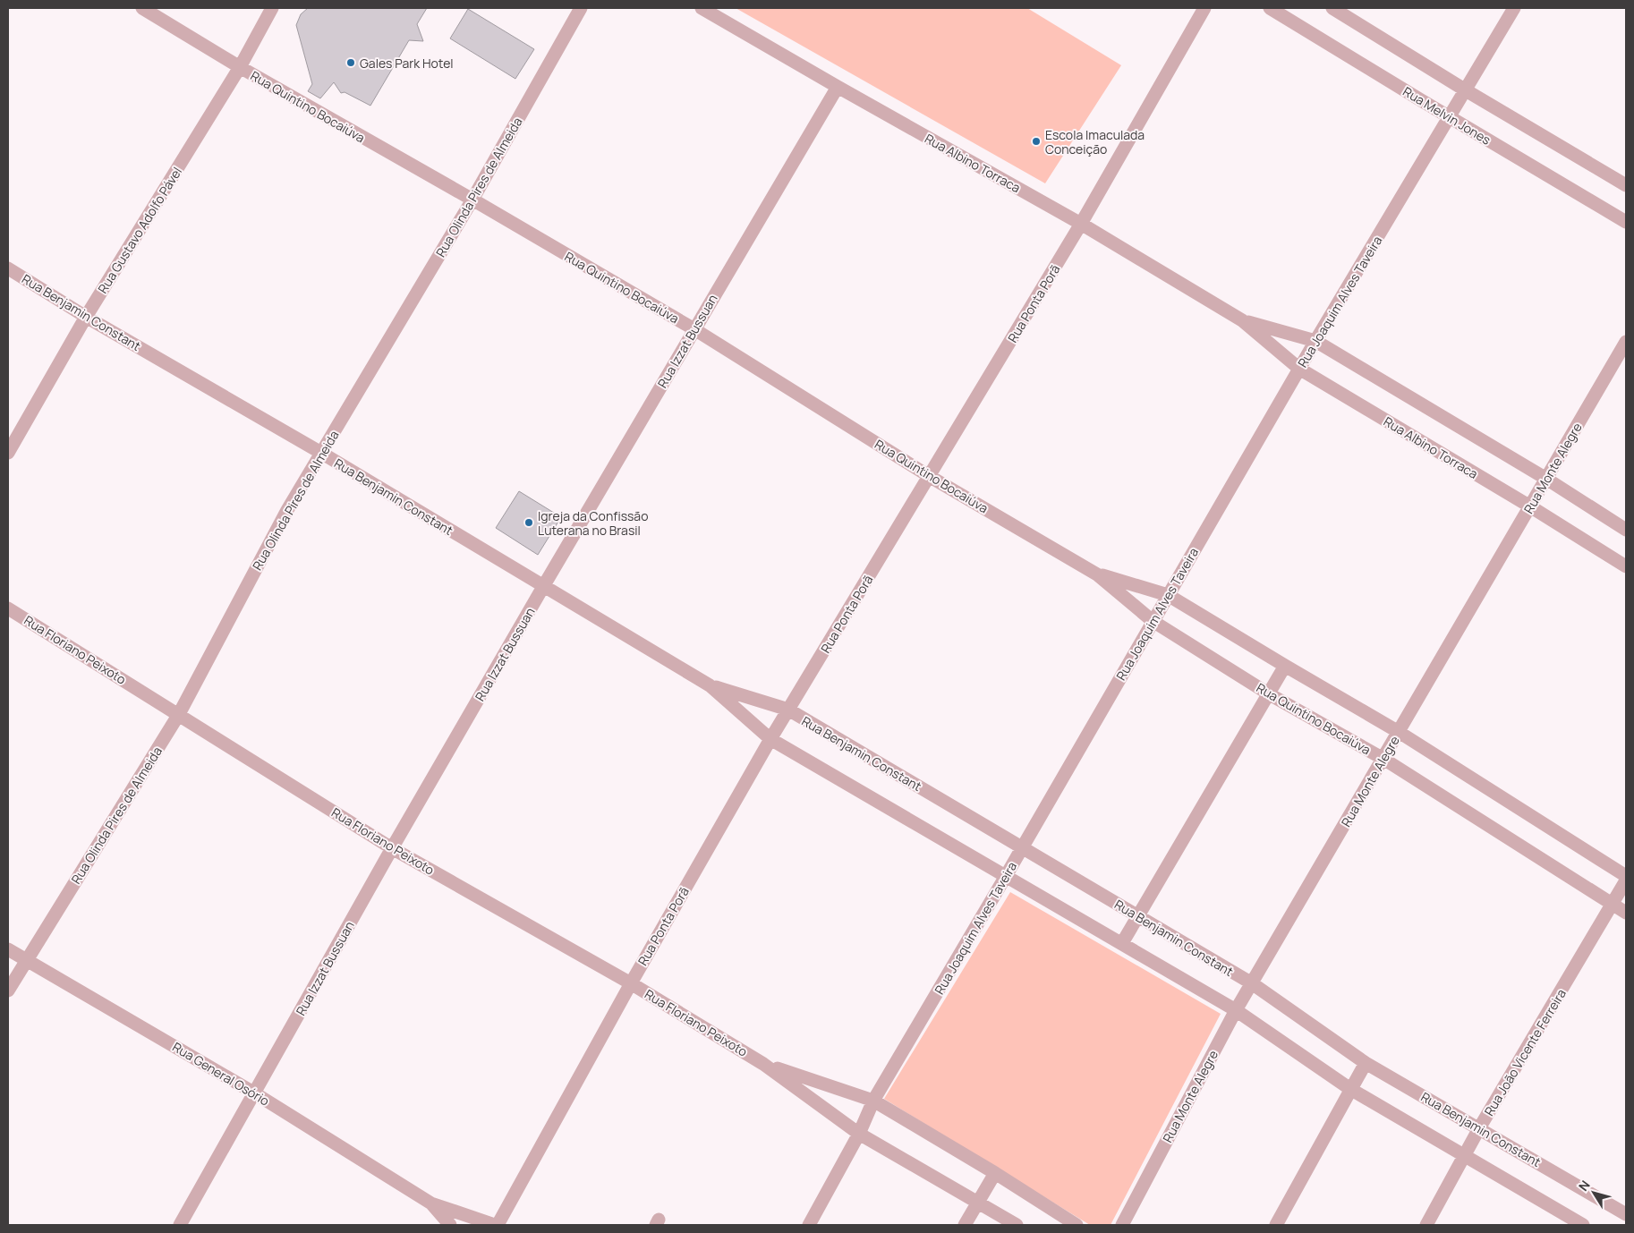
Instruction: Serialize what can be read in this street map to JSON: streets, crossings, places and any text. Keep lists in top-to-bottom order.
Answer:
{
  "streets": {
    "street": [
      "Rua Quintino Bocaiúva",
      "Rua Melvin Jones",
      "Rua Albino Torraca",
      "Rua Olinda Pires de Almeida",
      "Rua Gustavo Adolfo Pável",
      "Rua Joaquim Alves Taveira",
      "Rua Ponta Porã",
      "Rua Benjamin Constant",
      "Rua Izzat Bussuan",
      "Rua Monte Alegre",
      "Rua Floriano Peixoto",
      "Rua João Vicente Ferreira",
      "Rua General Osório"
    ]
  },
  "crossings": [
    ["Rua Quintino Bocaiúva", "Rua Olinda Pires de Almeida"],
    ["Rua Quintino Bocaiúva", "Rua Gustavo Adolfo Pável"],
    ["Rua Quintino Bocaiúva", "Rua Joaquim Alves Taveira"],
    ["Rua Quintino Bocaiúva", "Rua Ponta Porã"],
    ["Rua Quintino Bocaiúva", "Rua Izzat Bussuan"],
    ["Rua Quintino Bocaiúva", "Rua Monte Alegre"],
    ["Rua Quintino Bocaiúva", "Rua João Vicente Ferreira"],
    ["Rua Melvin Jones", "Rua Joaquim Alves Taveira"],
    ["Rua Albino Torraca", "Rua Joaquim Alves Taveira"],
    ["Rua Albino Torraca", "Rua Ponta Porã"],
    ["Rua Albino Torraca", "Rua Izzat Bussuan"],
    ["Rua Albino Torraca", "Rua Monte Alegre"],
    ["Rua Olinda Pires de Almeida", "Rua Benjamin Constant"],
    ["Rua Olinda Pires de Almeida", "Rua Floriano Peixoto"],
    ["Rua Olinda Pires de Almeida", "Rua General Osório"],
    ["Rua Gustavo Adolfo Pável", "Rua Benjamin Constant"],
    ["Rua Joaquim Alves Taveira", "Rua Benjamin Constant"],
    ["Rua Joaquim Alves Taveira", "Rua Floriano Peixoto"],
    ["Rua Ponta Porã", "Rua Benjamin Constant"],
    ["Rua Ponta Porã", "Rua Floriano Peixoto"],
    ["Rua Ponta Porã", "Rua General Osório"],
    ["Rua Benjamin Constant", "Rua Izzat Bussuan"],
    ["Rua Benjamin Constant", "Rua Monte Alegre"],
    ["Rua Benjamin Constant", "Rua João Vicente Ferreira"],
    ["Rua Izzat Bussuan", "Rua Floriano Peixoto"],
    ["Rua Izzat Bussuan", "Rua General Osório"]
  ],
  "places": ["Gales Park Hotel", "Escola Imaculada Conceição", "Igreja da Confissão Luterana no Brasil"],
  "north": "top left"
}
